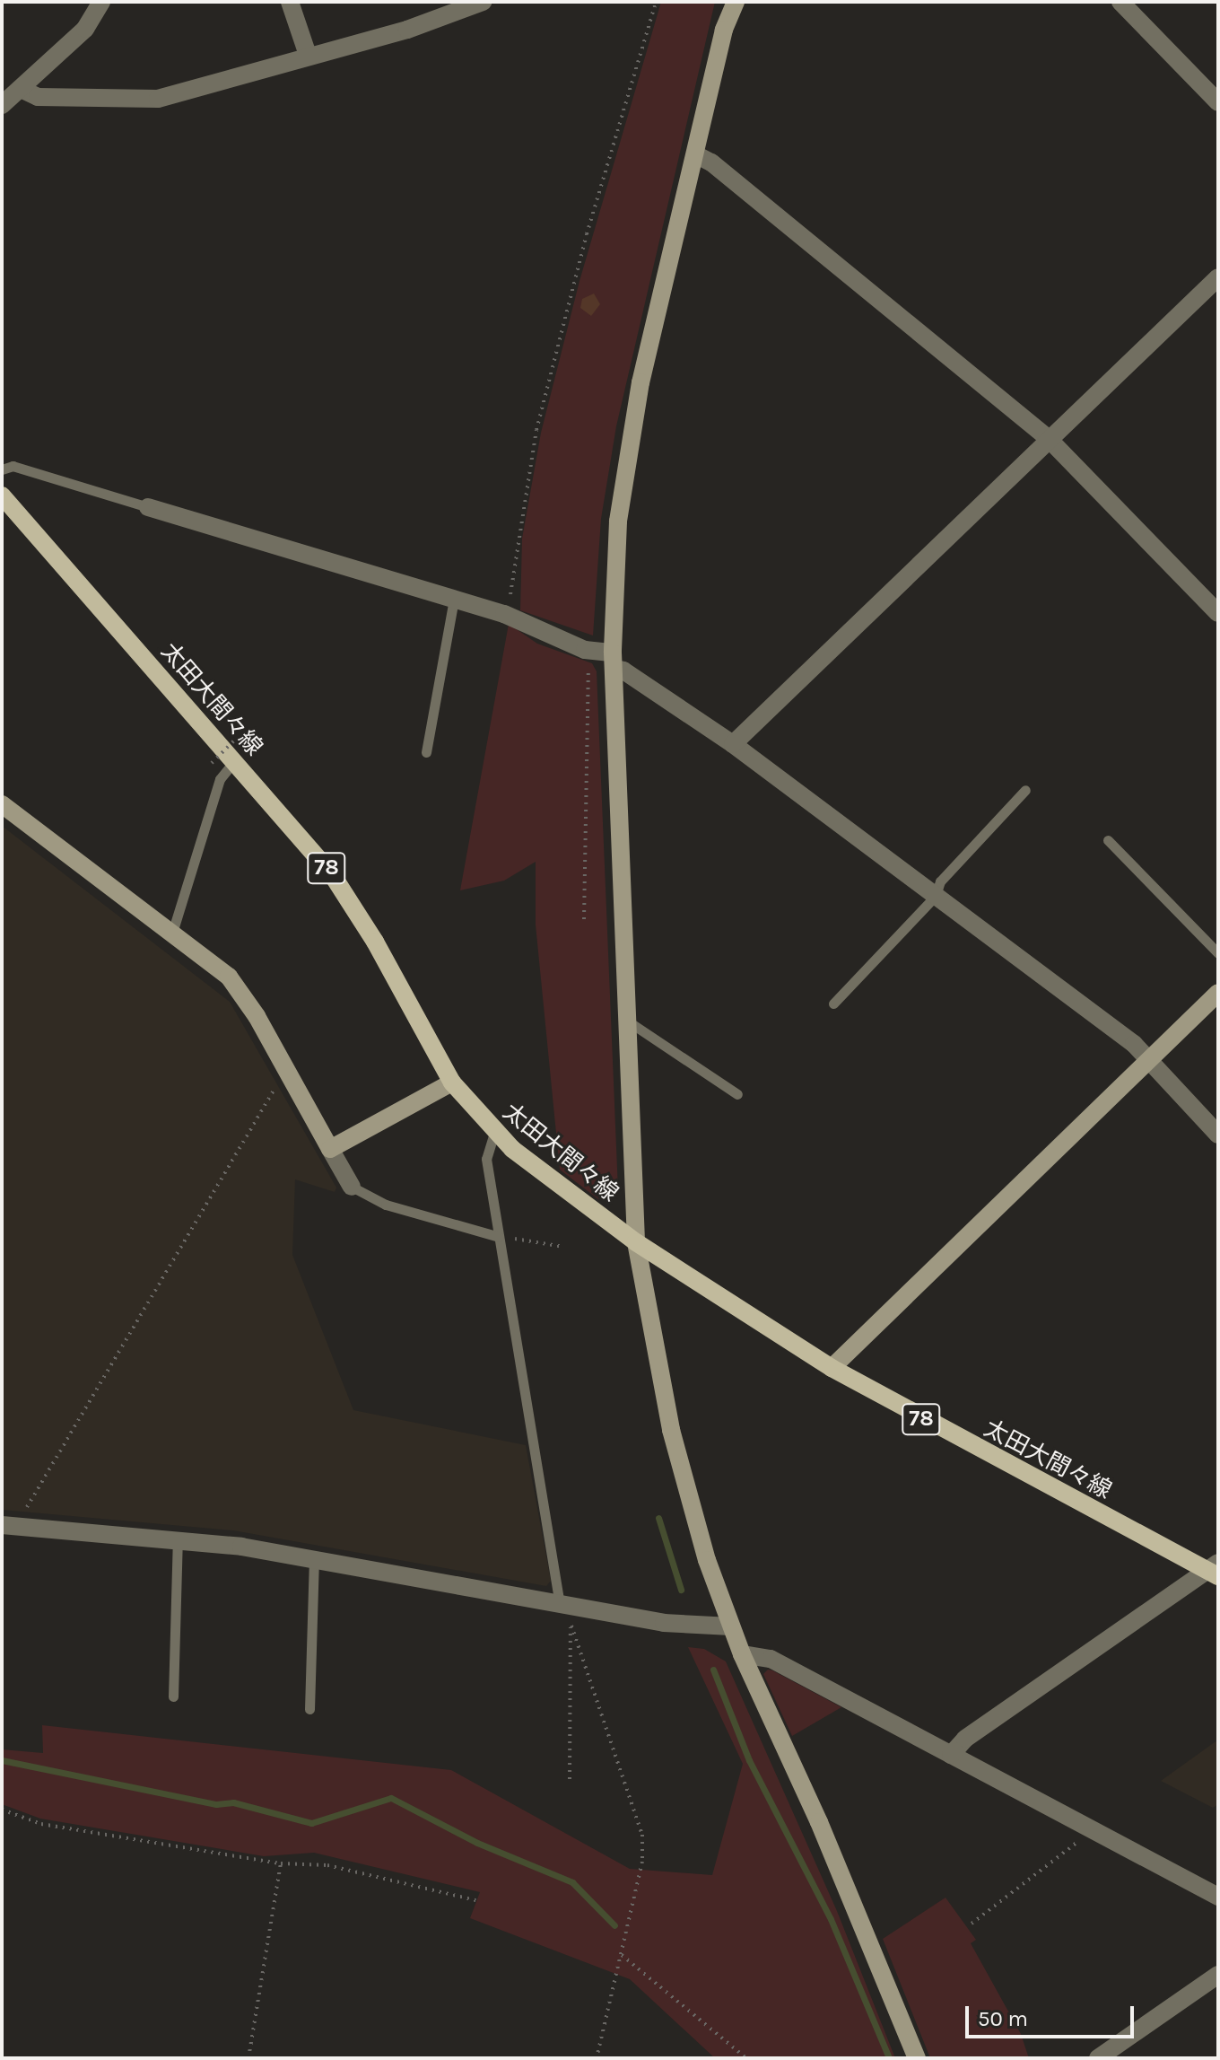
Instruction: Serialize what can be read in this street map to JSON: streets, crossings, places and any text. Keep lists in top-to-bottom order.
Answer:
{
  "streets": {
    "main road": ["太田大間々線", "78"]
  },
  "scale_bar": "50 m"
}
